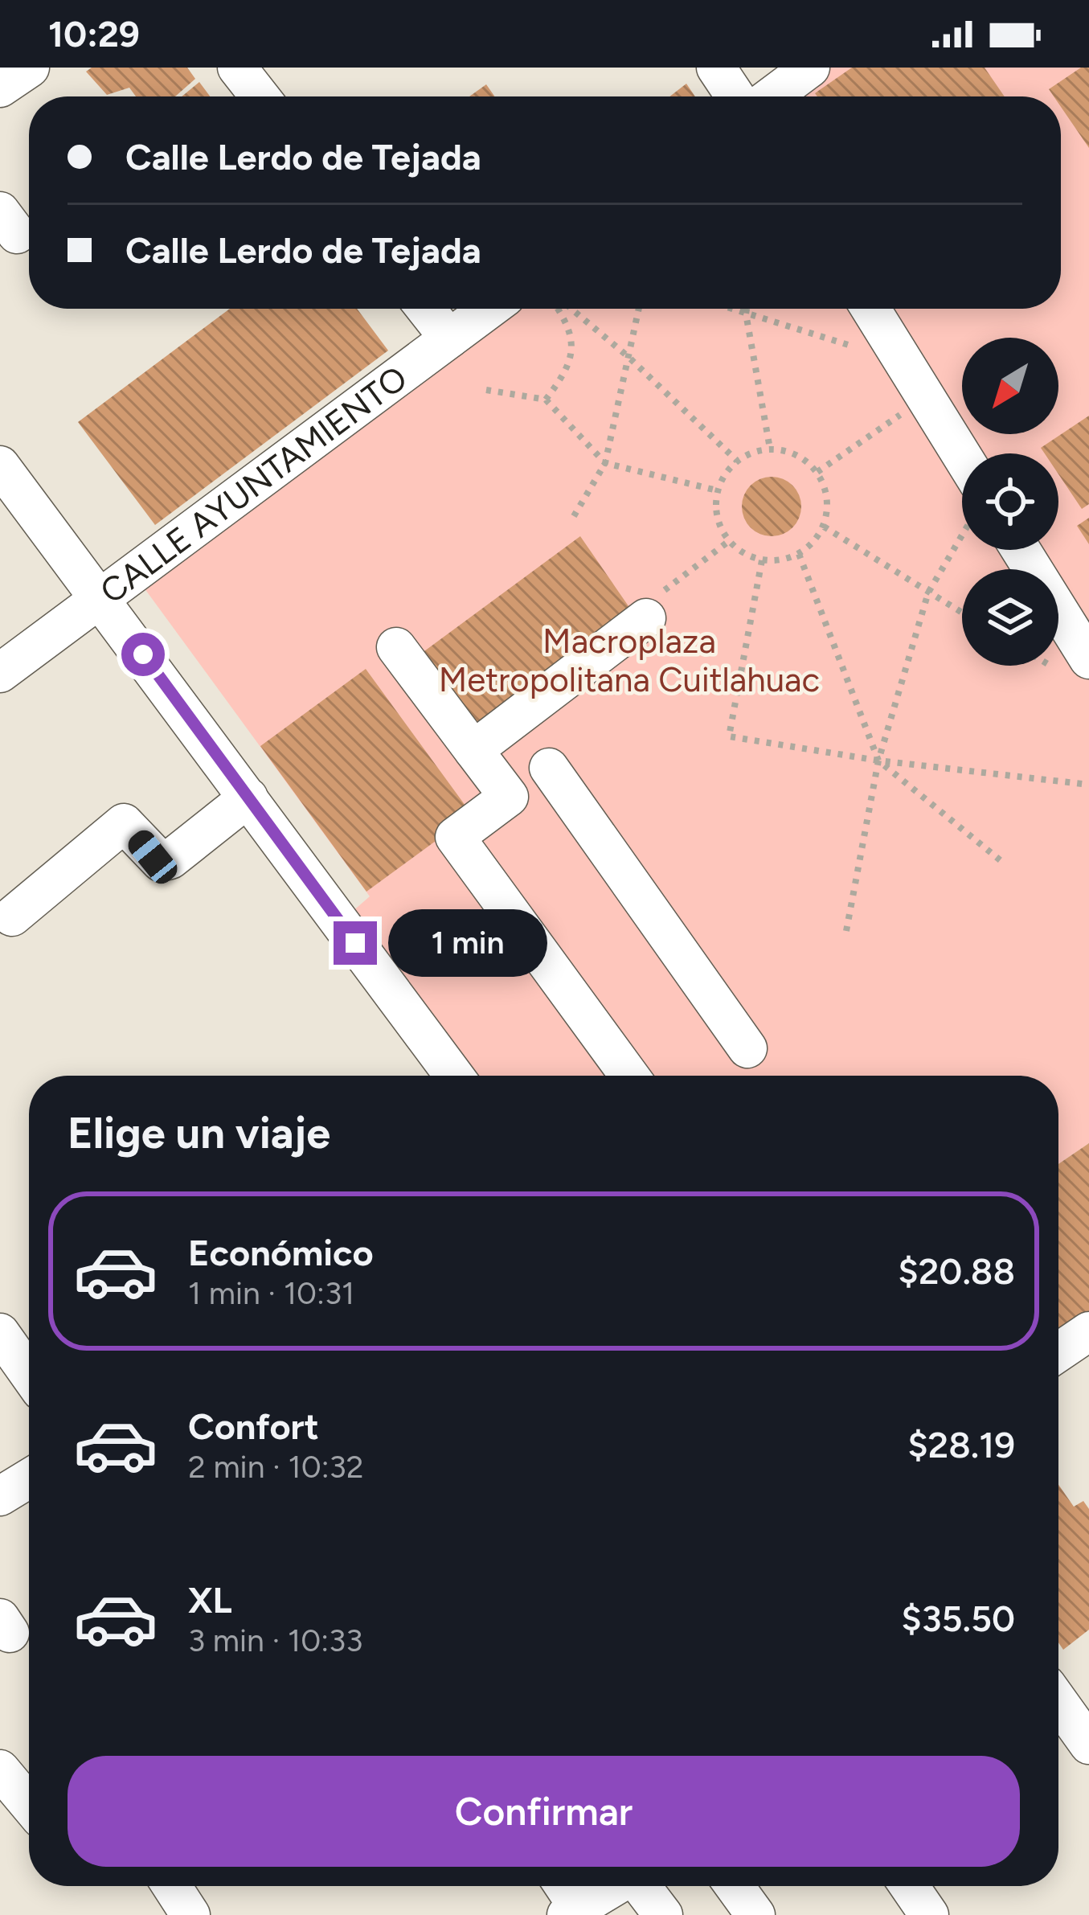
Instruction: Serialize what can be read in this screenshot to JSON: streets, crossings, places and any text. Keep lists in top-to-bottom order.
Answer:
{
  "streets": {
    "street": ["CALLE AYUNTAMIENTO"]
  },
  "parks": ["Macroplaza Metropolitana Cuitlahuac"],
  "north": "bottom left",
  "page": {
    "status": "10:29",
    "banner": ["Calle Lerdo de Tejada", "Calle Lerdo de Tejada"],
    "bubble": "1 min",
    "heading": "Elige un viaje",
    "list": [
      {
        "name": "Económico",
        "note": "1 min · 10:31",
        "value": "$20.88"
      },
      {
        "name": "Confort",
        "note": "2 min · 10:32",
        "value": "$28.19"
      },
      {
        "name": "XL",
        "note": "3 min · 10:33",
        "value": "$35.50"
      }
    ],
    "buttons": "Confirmar"
  }
}
